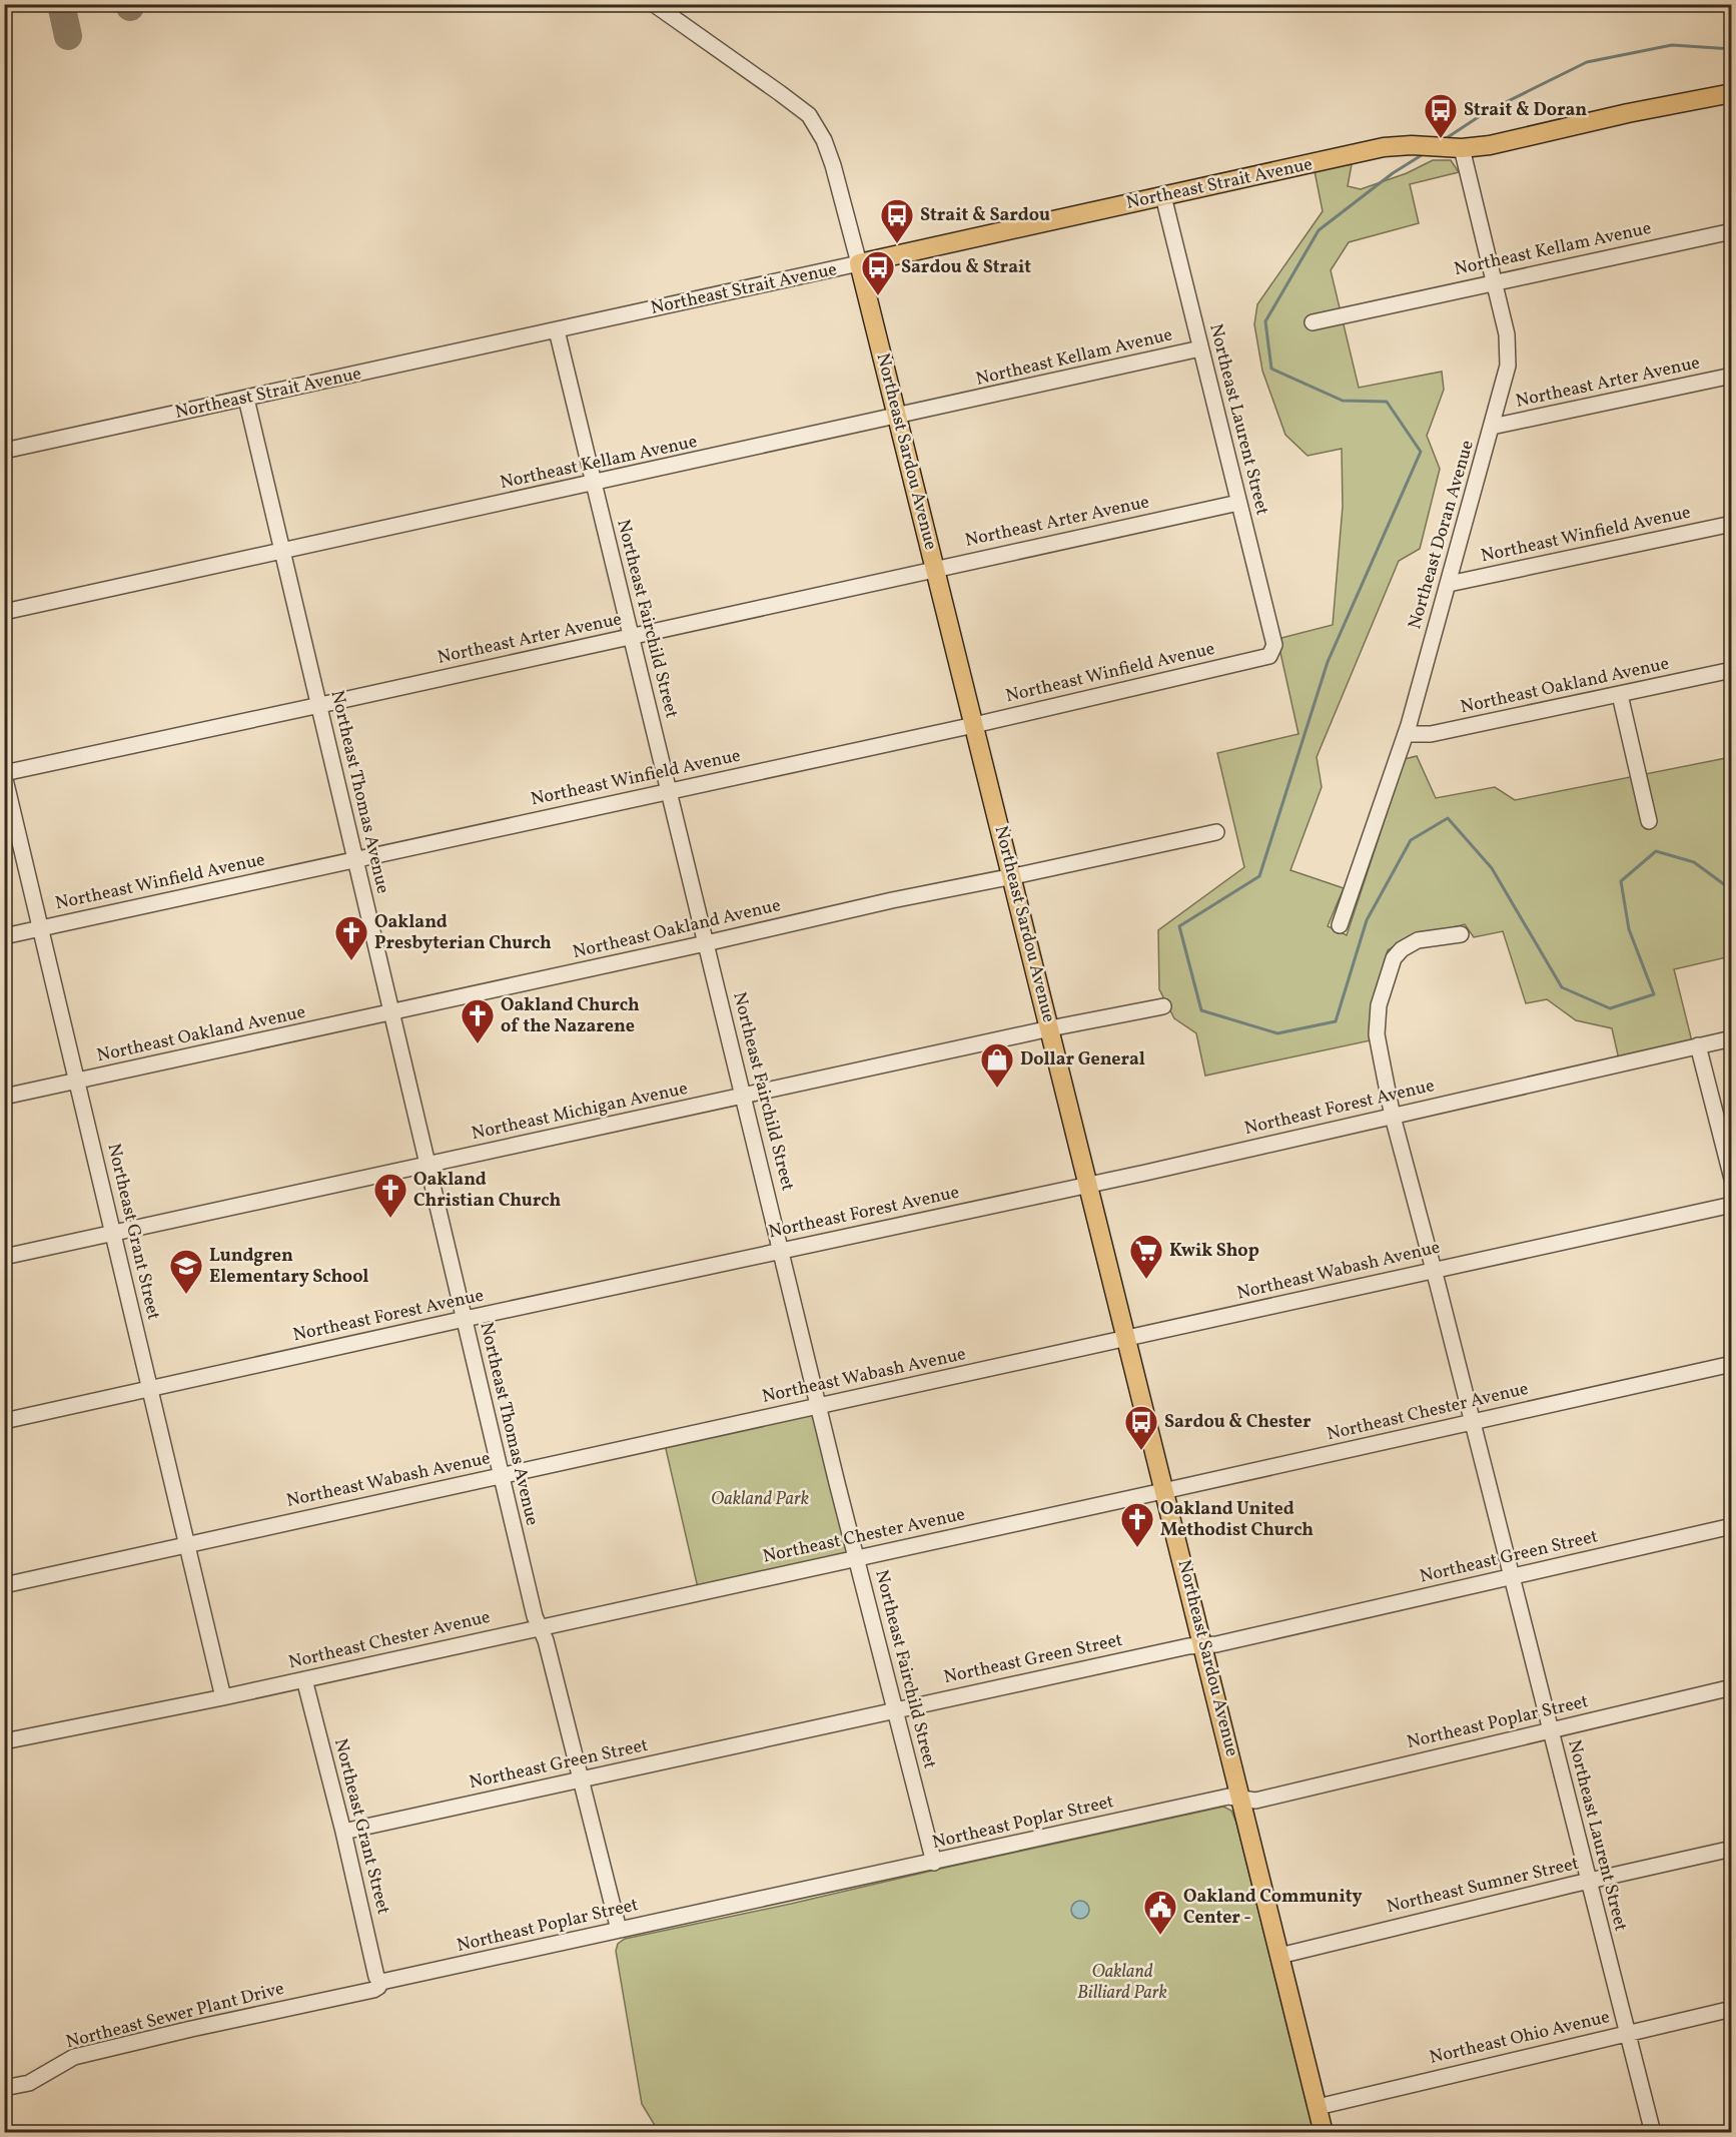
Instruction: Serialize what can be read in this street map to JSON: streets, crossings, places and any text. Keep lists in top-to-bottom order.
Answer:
{
  "streets": {
    "main road": ["Northeast Strait Avenue", "Northeast Sardou Avenue"],
    "street": [
      "Northeast Kellam Avenue",
      "Northeast Arter Avenue",
      "Northeast Laurent Street",
      "Northeast Doran Avenue",
      "Northeast Winfield Avenue",
      "Northeast Fairchild Street",
      "Northeast Oakland Avenue",
      "Northeast Thomas Avenue",
      "Northeast Forest Avenue",
      "Northeast Michigan Avenue",
      "Northeast Grant Street",
      "Northeast Wabash Avenue",
      "Northeast Chester Avenue",
      "Northeast Green Street",
      "Northeast Poplar Street",
      "Northeast Sumner Street",
      "Northeast Sewer Plant Drive",
      "Northeast Ohio Avenue"
    ]
  },
  "crossings": [
    ["Northeast Strait Avenue", "Northeast Laurent Street"],
    ["Northeast Strait Avenue", "Northeast Sardou Avenue"],
    ["Northeast Strait Avenue", "Northeast Doran Avenue"],
    ["Northeast Strait Avenue", "Northeast Fairchild Street"],
    ["Northeast Strait Avenue", "Northeast Thomas Avenue"],
    ["Northeast Kellam Avenue", "Northeast Laurent Street"],
    ["Northeast Kellam Avenue", "Northeast Sardou Avenue"],
    ["Northeast Kellam Avenue", "Northeast Doran Avenue"],
    ["Northeast Kellam Avenue", "Northeast Fairchild Street"],
    ["Northeast Kellam Avenue", "Northeast Thomas Avenue"],
    ["Northeast Arter Avenue", "Northeast Laurent Street"],
    ["Northeast Arter Avenue", "Northeast Sardou Avenue"],
    ["Northeast Arter Avenue", "Northeast Doran Avenue"],
    ["Northeast Arter Avenue", "Northeast Fairchild Street"],
    ["Northeast Arter Avenue", "Northeast Thomas Avenue"],
    ["Northeast Arter Avenue", "Northeast Grant Street"],
    ["Northeast Laurent Street", "Northeast Winfield Avenue"],
    ["Northeast Laurent Street", "Northeast Forest Avenue"],
    ["Northeast Laurent Street", "Northeast Wabash Avenue"],
    ["Northeast Laurent Street", "Northeast Chester Avenue"],
    ["Northeast Laurent Street", "Northeast Green Street"],
    ["Northeast Laurent Street", "Northeast Poplar Street"],
    ["Northeast Laurent Street", "Northeast Sumner Street"],
    ["Northeast Laurent Street", "Northeast Ohio Avenue"],
    ["Northeast Sardou Avenue", "Northeast Winfield Avenue"],
    ["Northeast Sardou Avenue", "Northeast Oakland Avenue"],
    ["Northeast Sardou Avenue", "Northeast Forest Avenue"],
    ["Northeast Sardou Avenue", "Northeast Michigan Avenue"],
    ["Northeast Sardou Avenue", "Northeast Wabash Avenue"],
    ["Northeast Sardou Avenue", "Northeast Chester Avenue"],
    ["Northeast Sardou Avenue", "Northeast Green Street"],
    ["Northeast Sardou Avenue", "Northeast Poplar Street"],
    ["Northeast Sardou Avenue", "Northeast Sumner Street"],
    ["Northeast Sardou Avenue", "Northeast Ohio Avenue"],
    ["Northeast Doran Avenue", "Northeast Winfield Avenue"],
    ["Northeast Doran Avenue", "Northeast Oakland Avenue"],
    ["Northeast Winfield Avenue", "Northeast Fairchild Street"],
    ["Northeast Winfield Avenue", "Northeast Thomas Avenue"],
    ["Northeast Winfield Avenue", "Northeast Grant Street"],
    ["Northeast Fairchild Street", "Northeast Oakland Avenue"],
    ["Northeast Fairchild Street", "Northeast Forest Avenue"],
    ["Northeast Fairchild Street", "Northeast Michigan Avenue"],
    ["Northeast Fairchild Street", "Northeast Wabash Avenue"],
    ["Northeast Fairchild Street", "Northeast Chester Avenue"],
    ["Northeast Fairchild Street", "Northeast Green Street"],
    ["Northeast Fairchild Street", "Northeast Poplar Street"],
    ["Northeast Oakland Avenue", "Northeast Thomas Avenue"],
    ["Northeast Oakland Avenue", "Northeast Grant Street"],
    ["Northeast Thomas Avenue", "Northeast Forest Avenue"],
    ["Northeast Thomas Avenue", "Northeast Michigan Avenue"],
    ["Northeast Thomas Avenue", "Northeast Wabash Avenue"],
    ["Northeast Thomas Avenue", "Northeast Chester Avenue"],
    ["Northeast Thomas Avenue", "Northeast Green Street"],
    ["Northeast Thomas Avenue", "Northeast Poplar Street"],
    ["Northeast Forest Avenue", "Northeast Grant Street"],
    ["Northeast Michigan Avenue", "Northeast Grant Street"],
    ["Northeast Grant Street", "Northeast Wabash Avenue"],
    ["Northeast Grant Street", "Northeast Chester Avenue"],
    ["Northeast Grant Street", "Northeast Green Street"],
    ["Northeast Grant Street", "Northeast Poplar Street"],
    ["Northeast Poplar Street", "Northeast Sewer Plant Drive"]
  ],
  "parks": ["Oakland Park", "Oakland Billiard Park"],
  "places": {
    "bus stop": [
      "Strait & Doran",
      "Strait & Sardou",
      "Sardou & Strait",
      "Sardou & Chester"
    ],
    "church": [
      "Oakland Presbyterian Church",
      "Oakland Church of the Nazarene",
      "Oakland Christian Church",
      "Oakland United Methodist Church"
    ],
    "shop": ["Dollar General"],
    "supermarket": ["Kwik Shop"],
    "school or university": ["Lundgren Elementary School"],
    "public building": ["Oakland Community Center -"]
  }
}
